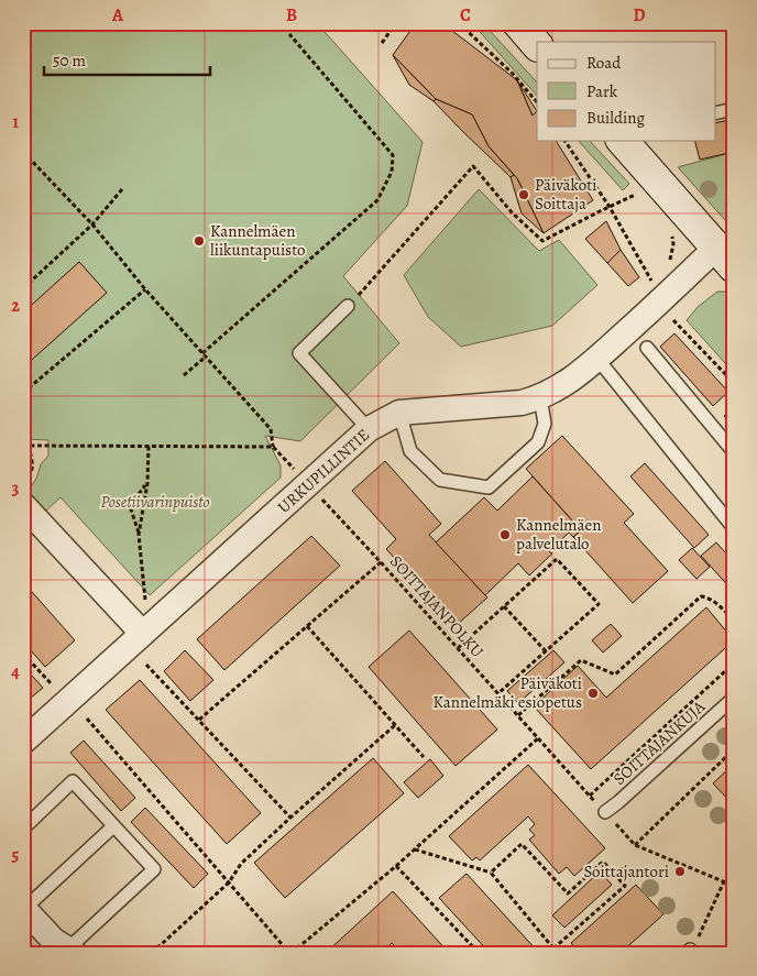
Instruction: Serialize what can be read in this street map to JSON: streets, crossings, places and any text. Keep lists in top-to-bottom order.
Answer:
{
  "streets": {
    "street": ["URKUPILLINTIE"],
    "lane": ["SOITTAJANKUJA"],
    "path": ["SOITTAJANPOLKU"]
  },
  "crossings": [
    ["SOITTAJANPOLKU", "SOITTAJANKUJA"]
  ],
  "parks": ["Posetiivarinpuisto"],
  "places": [
    "Päiväkoti Soittaja",
    "Kannelmäen liikuntapuisto",
    "Kannelmäen palvelutalo",
    "Päiväkoti Kannelmäki esiopetus",
    "Soittajantori"
  ],
  "legend": ["Road", "Park", "Building"],
  "scale_bar": "50 m",
  "grid": {
    "columns": [
      "A",
      "B",
      "C",
      "D"
    ],
    "rows": [
      "1",
      "2",
      "3",
      "4",
      "5"
    ]
  }
}
